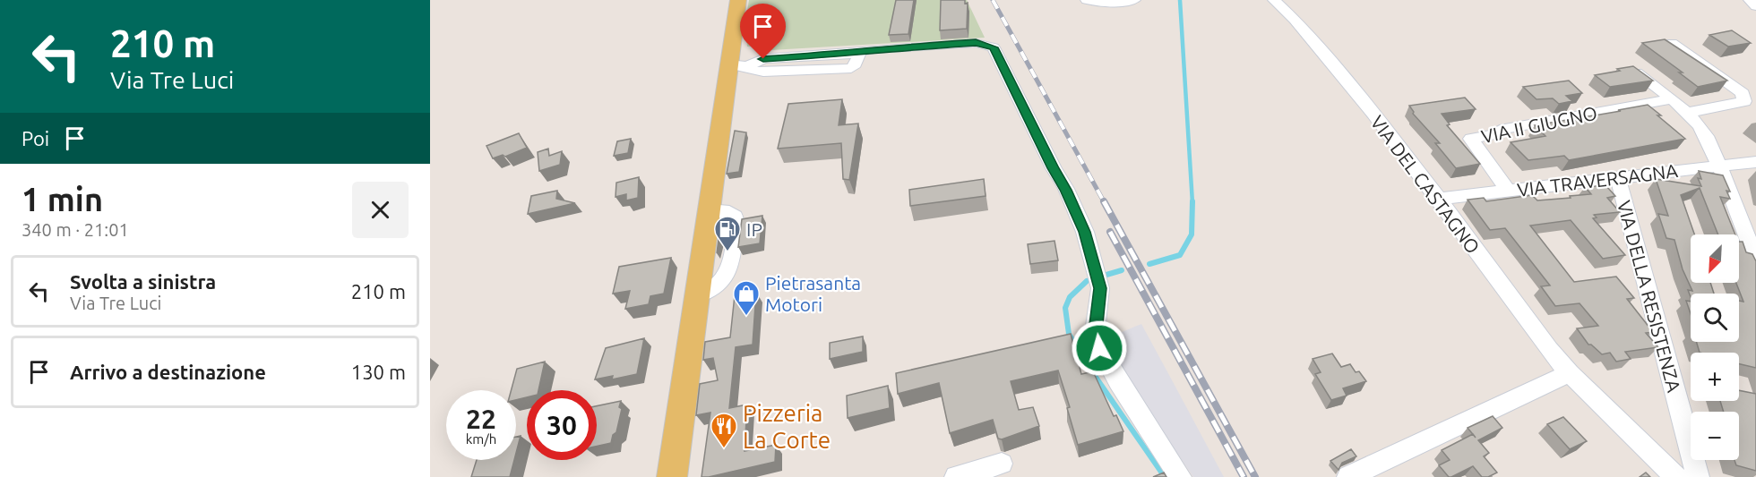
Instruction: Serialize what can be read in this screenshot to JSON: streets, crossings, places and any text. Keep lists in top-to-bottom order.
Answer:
{
  "streets": {
    "street": [
      "VIA II GIUGNO",
      "VIA TRAVERSAGNA",
      "VIA DEL CASTAGNO",
      "VIA DELLA RESISTENZA"
    ]
  },
  "crossings": [
    ["VIA II GIUGNO", "VIA TRAVERSAGNA"],
    ["VIA TRAVERSAGNA", "VIA DEL CASTAGNO"],
    ["VIA TRAVERSAGNA", "VIA DELLA RESISTENZA"]
  ],
  "places": {
    "fuel station": ["IP"],
    "shop": ["Pietrasanta Motori"],
    "restaurant": ["Pizzeria La Corte"]
  },
  "north": "bottom left",
  "page": {
    "turn": ["210 m", "Via Tre Luci"],
    "then": "Poi",
    "heading": ["1 min", "340 m · 21:01"],
    "map_buttons": ["+", "−"],
    "list": [
      {
        "name": "Svolta a sinistra",
        "note": "Via Tre Luci",
        "value": "210 m"
      },
      {
        "name": "Arrivo a destinazione",
        "value": "130 m"
      }
    ],
    "speed": "22 km/h",
    "limit": "30"
  }
}
